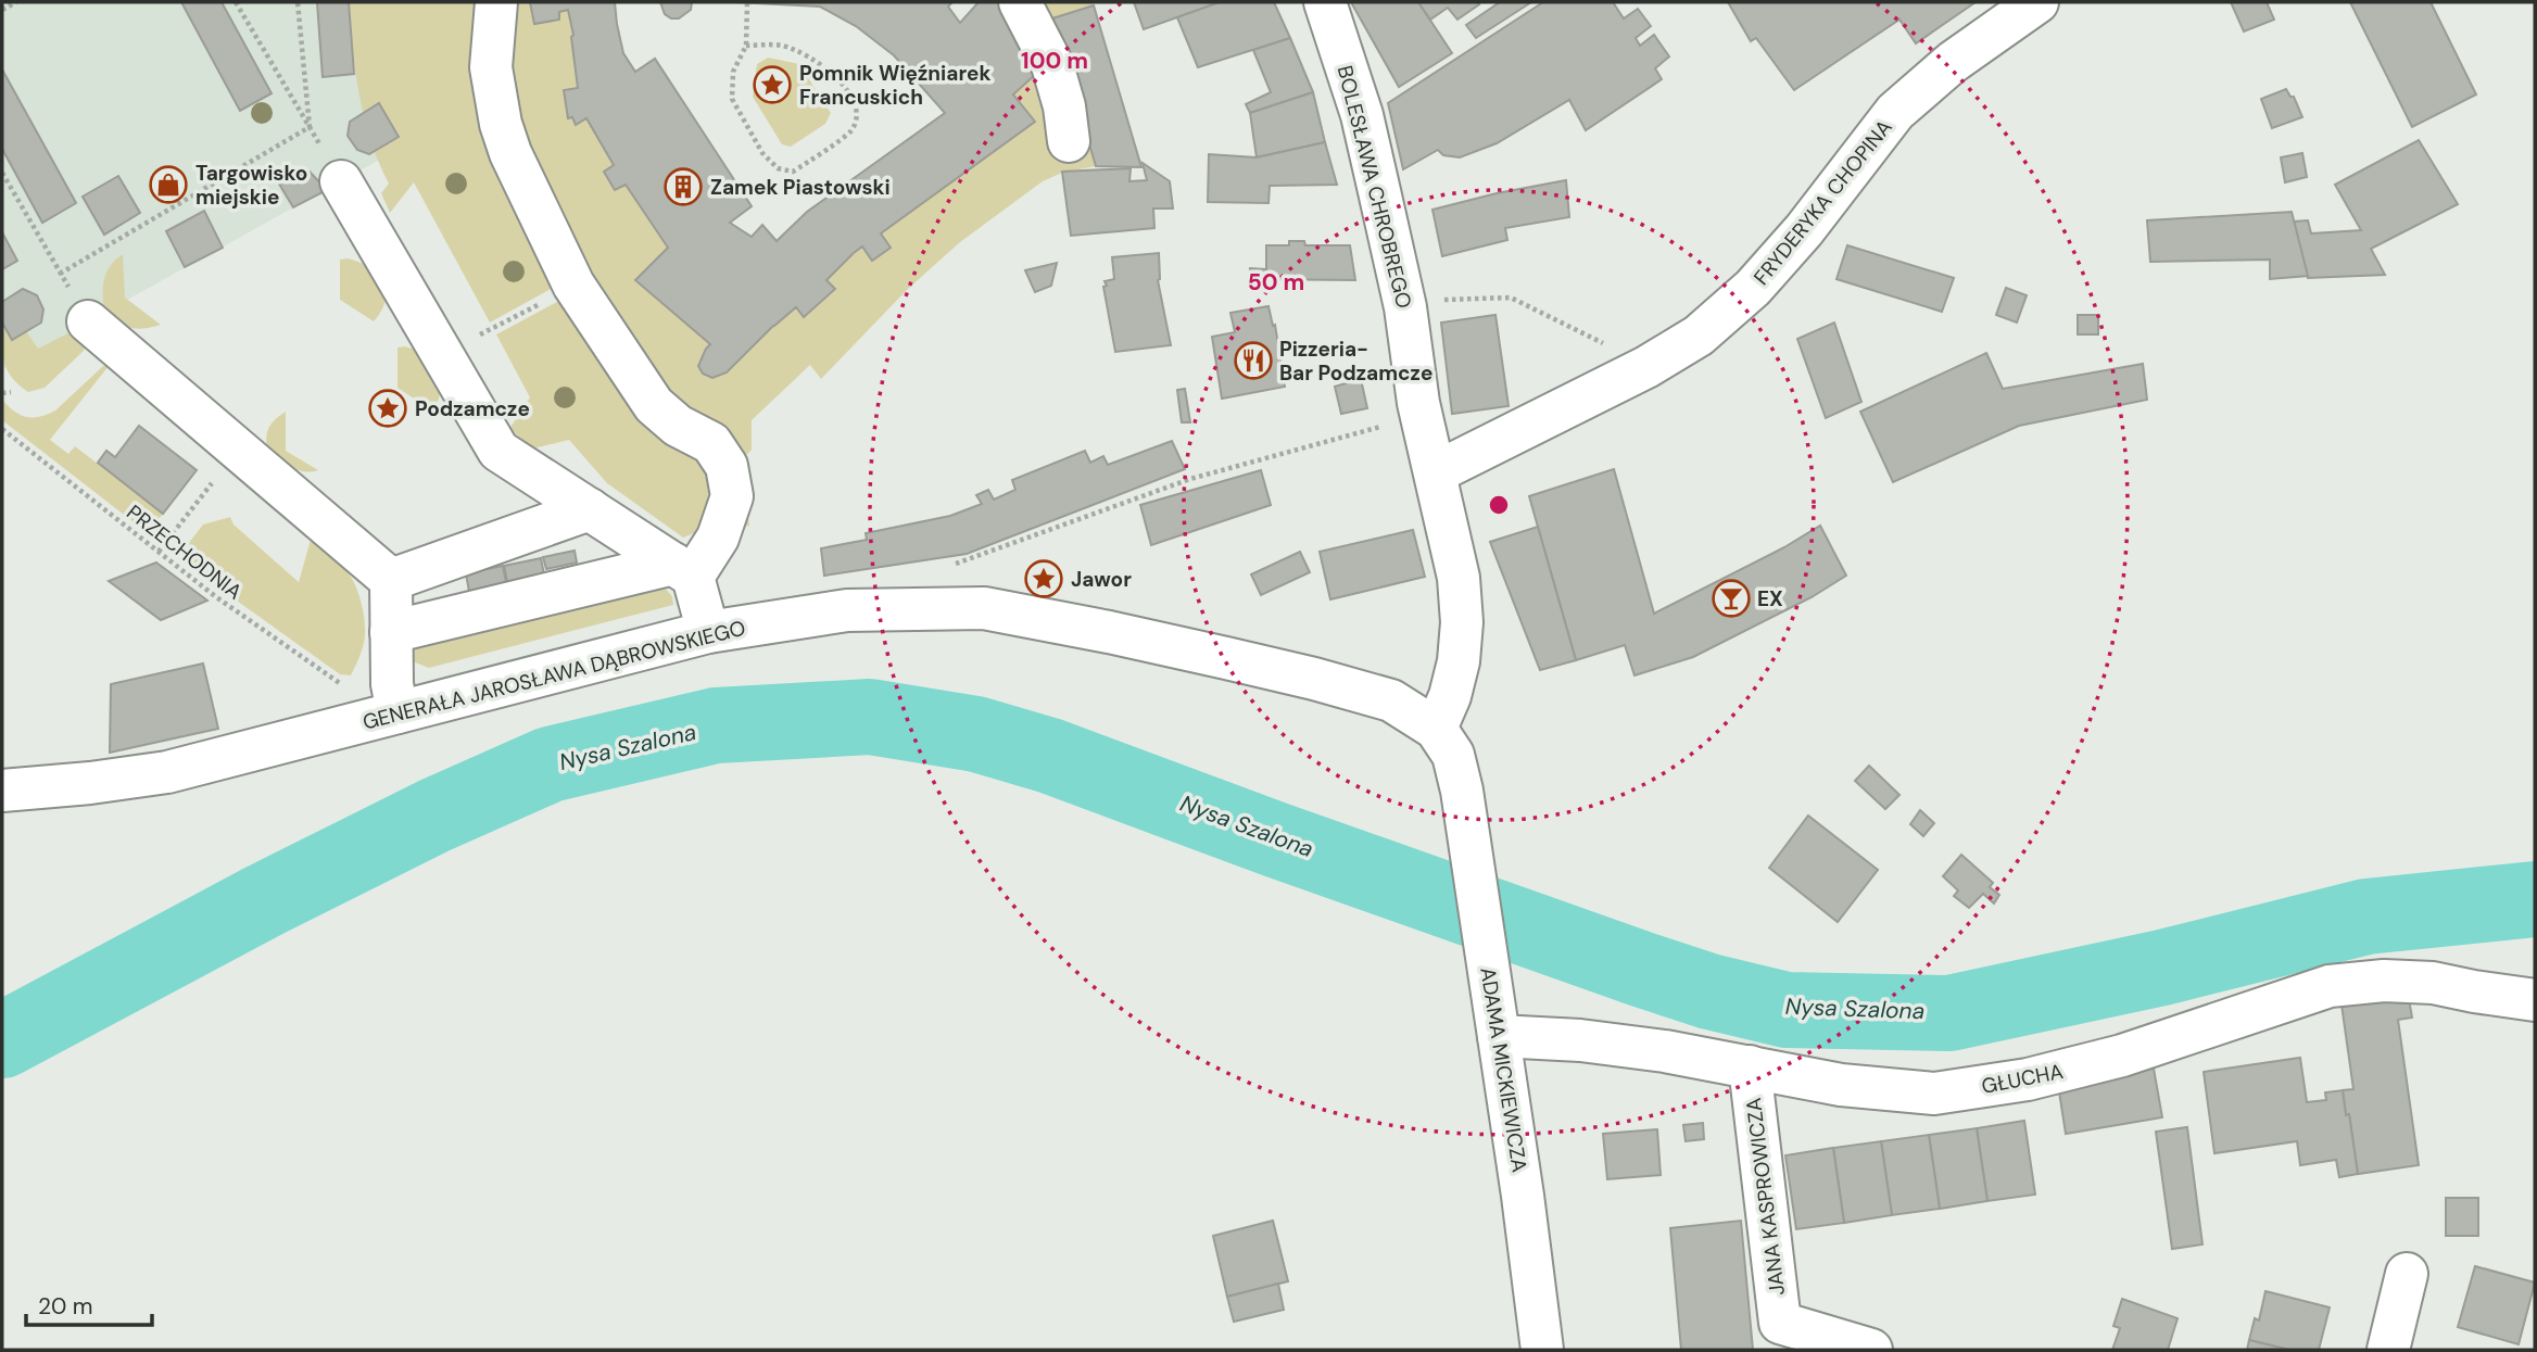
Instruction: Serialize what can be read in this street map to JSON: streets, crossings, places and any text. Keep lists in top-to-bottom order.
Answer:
{
  "streets": {
    "street": [
      "BOLESŁAWA CHROBREGO",
      "FRYDERYKA CHOPINA",
      "GENERAŁA JAROSŁAWA DĄBROWSKIEGO",
      "ADAMA MICKIEWICZA",
      "GŁUCHA",
      "JANA KASPROWICZA"
    ],
    "path": ["PRZECHODNIA"]
  },
  "crossings": [
    ["BOLESŁAWA CHROBREGO", "FRYDERYKA CHOPINA"],
    ["BOLESŁAWA CHROBREGO", "GENERAŁA JAROSŁAWA DĄBROWSKIEGO"],
    ["GENERAŁA JAROSŁAWA DĄBROWSKIEGO", "ADAMA MICKIEWICZA"],
    ["ADAMA MICKIEWICZA", "GŁUCHA"],
    ["GŁUCHA", "JANA KASPROWICZA"]
  ],
  "water": ["Nysa Szalona"],
  "places": {
    "place": ["Pomnik Więźniarek Francuskich", "Podzamcze", "Jawor"],
    "shop": ["Targowisko miejskie"],
    "building": ["Zamek Piastowski"],
    "restaurant": ["Pizzeria- Bar Podzamcze"],
    "bar": ["EX"]
  },
  "scale_bar": "20 m",
  "rings": ["100 m", "50 m"]
}
